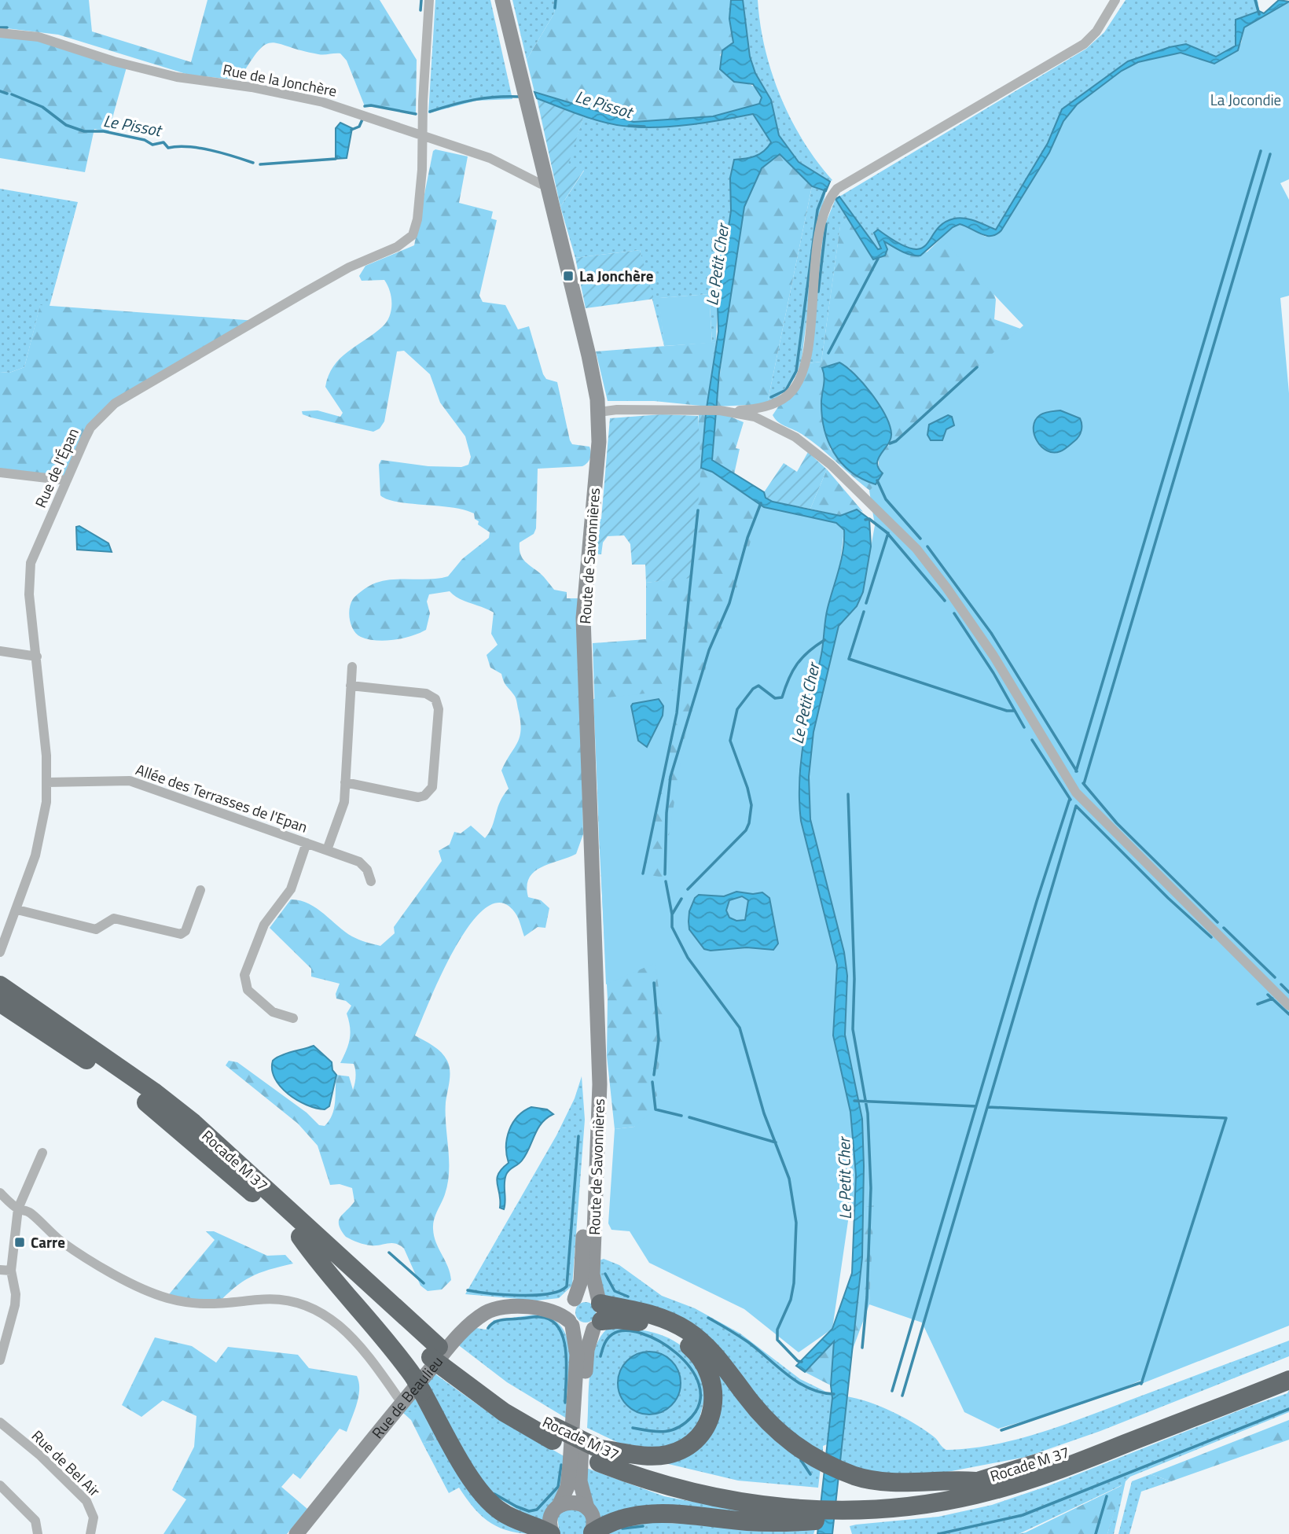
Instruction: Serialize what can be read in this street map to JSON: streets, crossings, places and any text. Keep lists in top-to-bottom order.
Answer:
{
  "streets": {
    "highway": ["Rocade M 37"],
    "main road": ["Route de Savonnières", "Rue de Beaulieu"],
    "street": [
      "Rue de la Jonchère",
      "Rue de l'Épan",
      "Allée des Terrasses de l'Epan",
      "Rue de Bel Air"
    ]
  },
  "crossings": [
    ["Rue de la Jonchère", "Rue de l'Épan"],
    ["Rue de la Jonchère", "Route de Savonnières"],
    ["Rue de l'Épan", "Allée des Terrasses de l'Epan"],
    ["Route de Savonnières", "Rue de Beaulieu"]
  ],
  "water": ["Le Pissot", "Le Petit Cher"],
  "parks": ["La Jocondie"],
  "places": {
    "transit": ["La Jonchère", "Carre"]
  }
}
